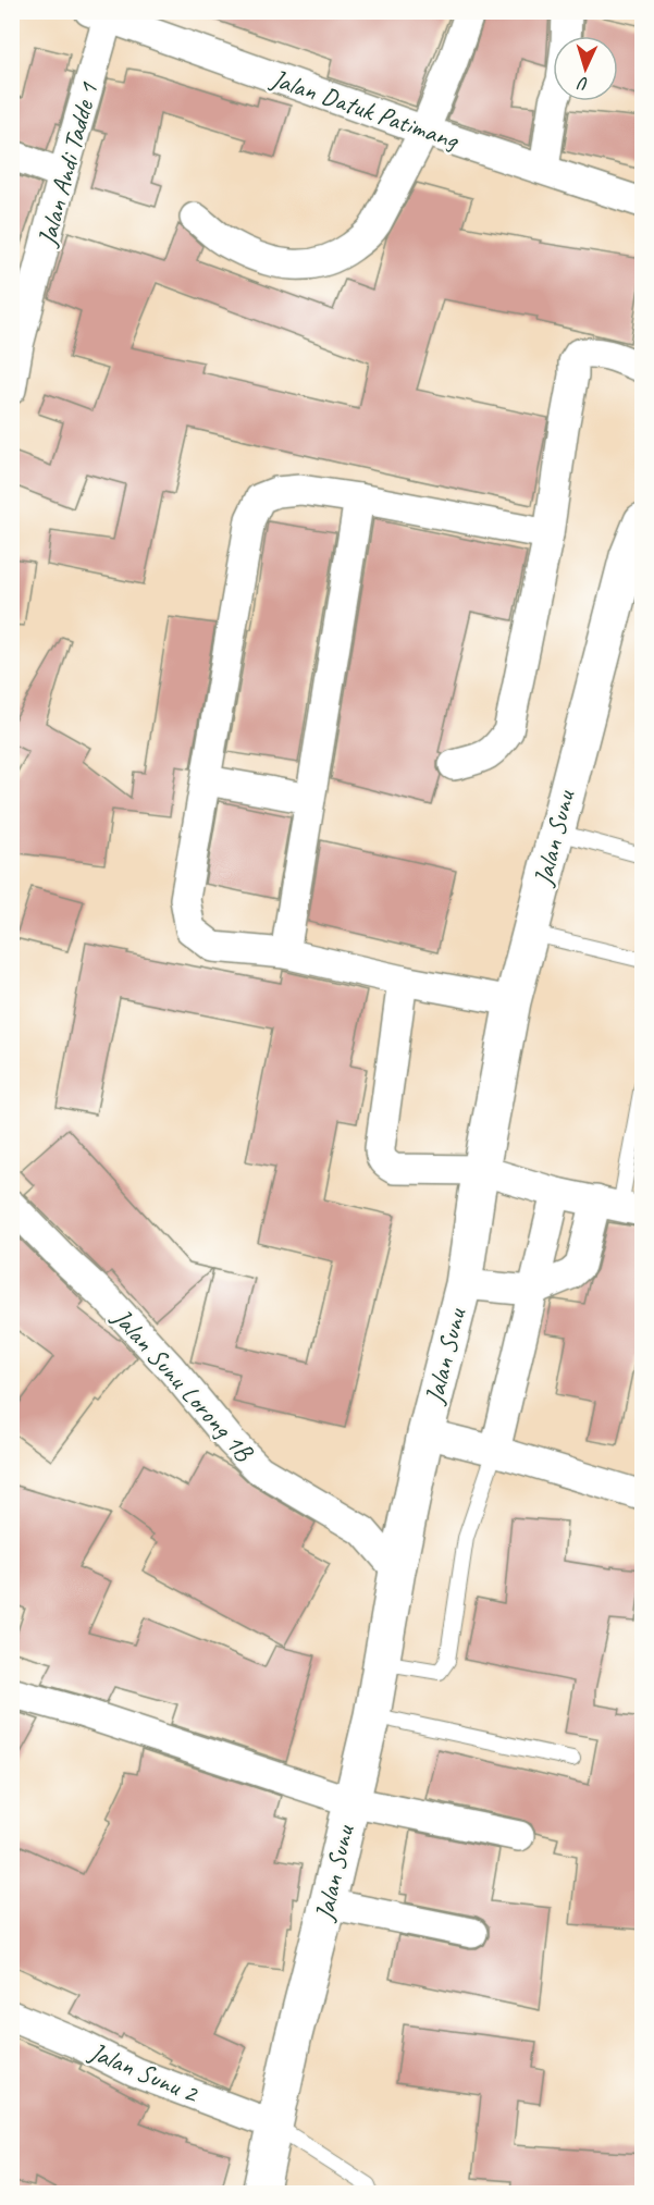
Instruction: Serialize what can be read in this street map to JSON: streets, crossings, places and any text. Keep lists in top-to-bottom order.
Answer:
{
  "streets": {
    "main road": ["Jalan Sunu"],
    "street": [
      "Jalan Datuk Patimang",
      "Jalan Andi Tadde 1",
      "Jalan Sunu Lorong 1B",
      "Jalan Sunu 2"
    ]
  },
  "crossings": [
    ["Jalan Datuk Patimang", "Jalan Andi Tadde 1"],
    ["Jalan Sunu", "Jalan Sunu Lorong 1B"],
    ["Jalan Sunu", "Jalan Sunu 2"]
  ],
  "north": "bottom"
}
